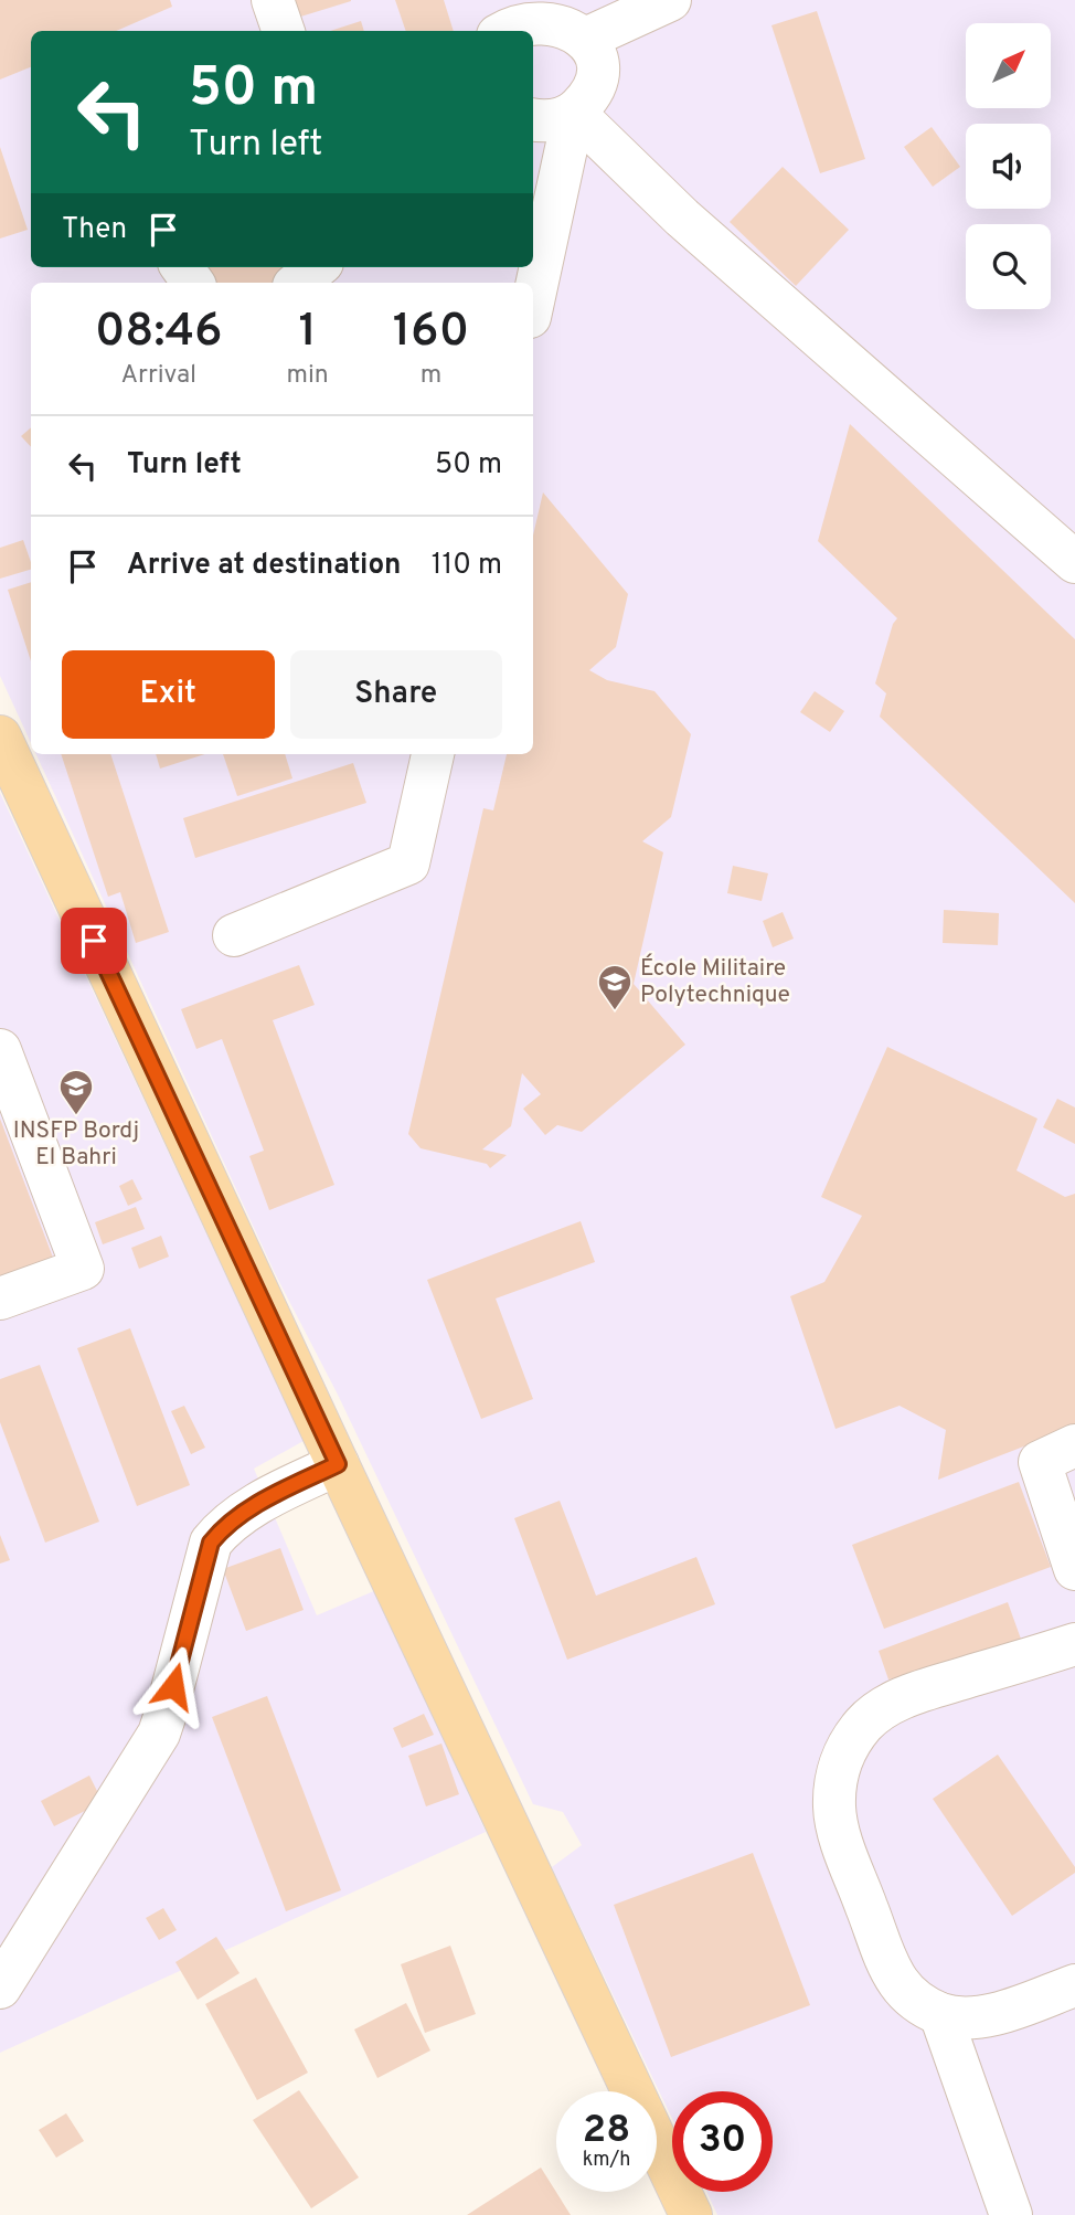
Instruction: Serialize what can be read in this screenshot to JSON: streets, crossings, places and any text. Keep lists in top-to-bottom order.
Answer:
{
  "places": {
    "school or university": ["École Militaire Polytechnique", "INSFP Bordj El Bahri"]
  },
  "north": "top right",
  "page": {
    "turn": ["50 m", "Turn left"],
    "then": "Then",
    "eta": [
      "08:46",
      "Arrival",
      "1",
      "min",
      "160",
      "m"
    ],
    "list": [
      {
        "name": "Turn left",
        "value": "50 m"
      },
      {
        "name": "Arrive at destination",
        "value": "110 m"
      }
    ],
    "buttons": ["Exit", "Share"],
    "speed": "28 km/h",
    "limit": "30"
  }
}
